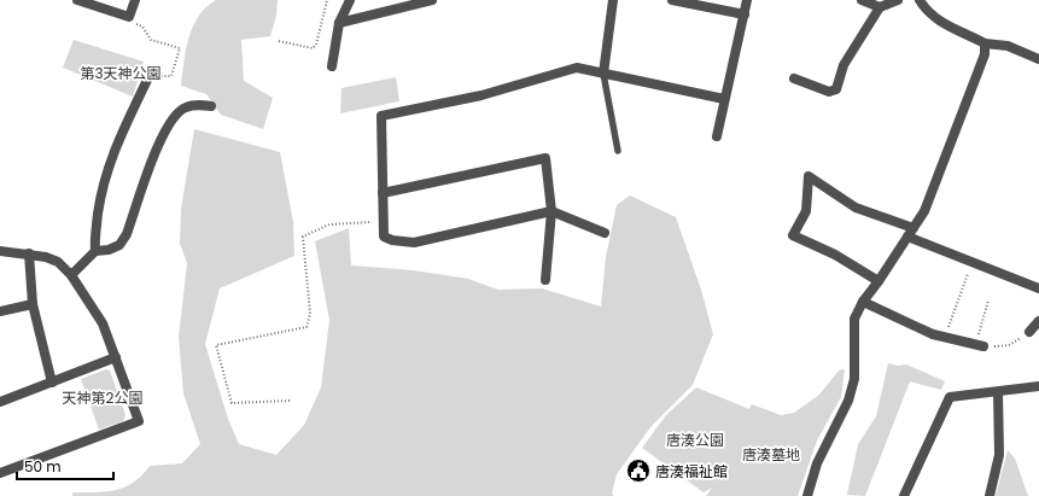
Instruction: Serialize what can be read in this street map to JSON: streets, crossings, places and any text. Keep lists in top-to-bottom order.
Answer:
{
  "parks": [
    "第3天神公園",
    "天神第2公園",
    "唐湊公園",
    "唐湊墓地"
  ],
  "places": {
    "public building": ["唐湊福祉館"]
  },
  "scale_bar": "50 m"
}
